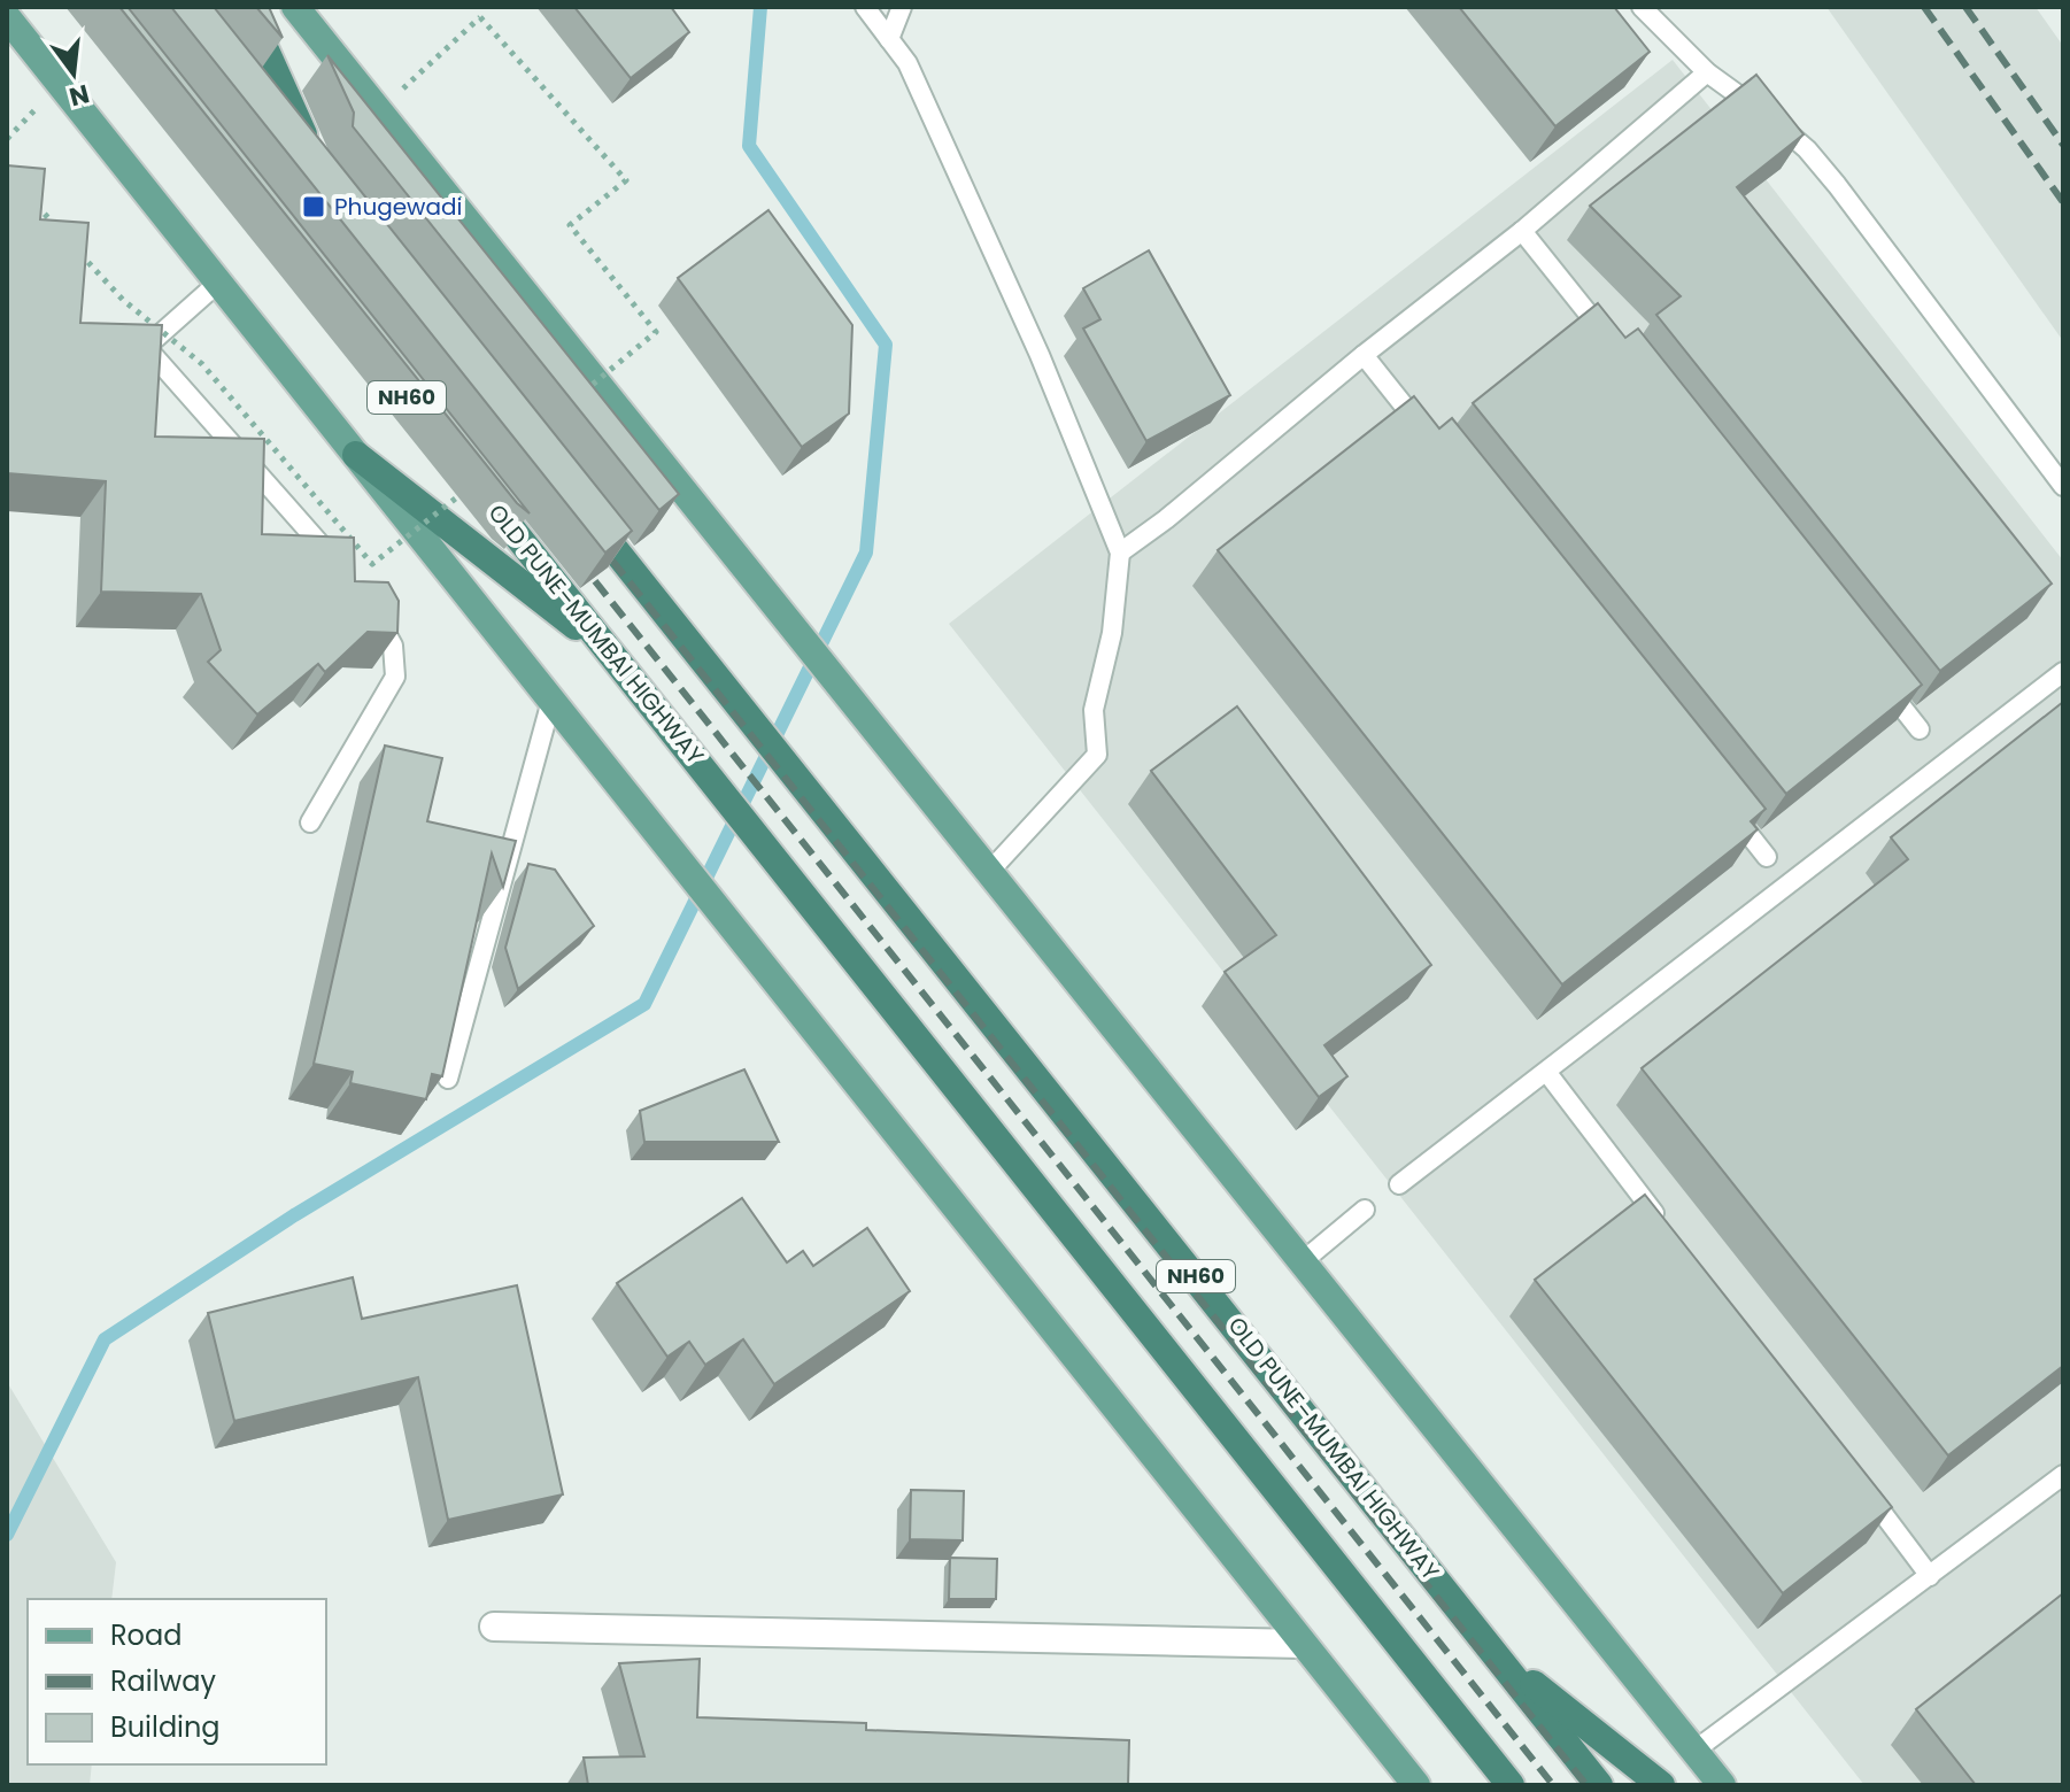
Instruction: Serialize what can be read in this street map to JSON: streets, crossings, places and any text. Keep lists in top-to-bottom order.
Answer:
{
  "streets": {
    "highway": ["NH60", "OLD PUNE–MUMBAI HIGHWAY"]
  },
  "places": {
    "transit": ["Phugewadi"]
  },
  "legend": ["Road", "Railway", "Building"],
  "north": "bottom"
}
